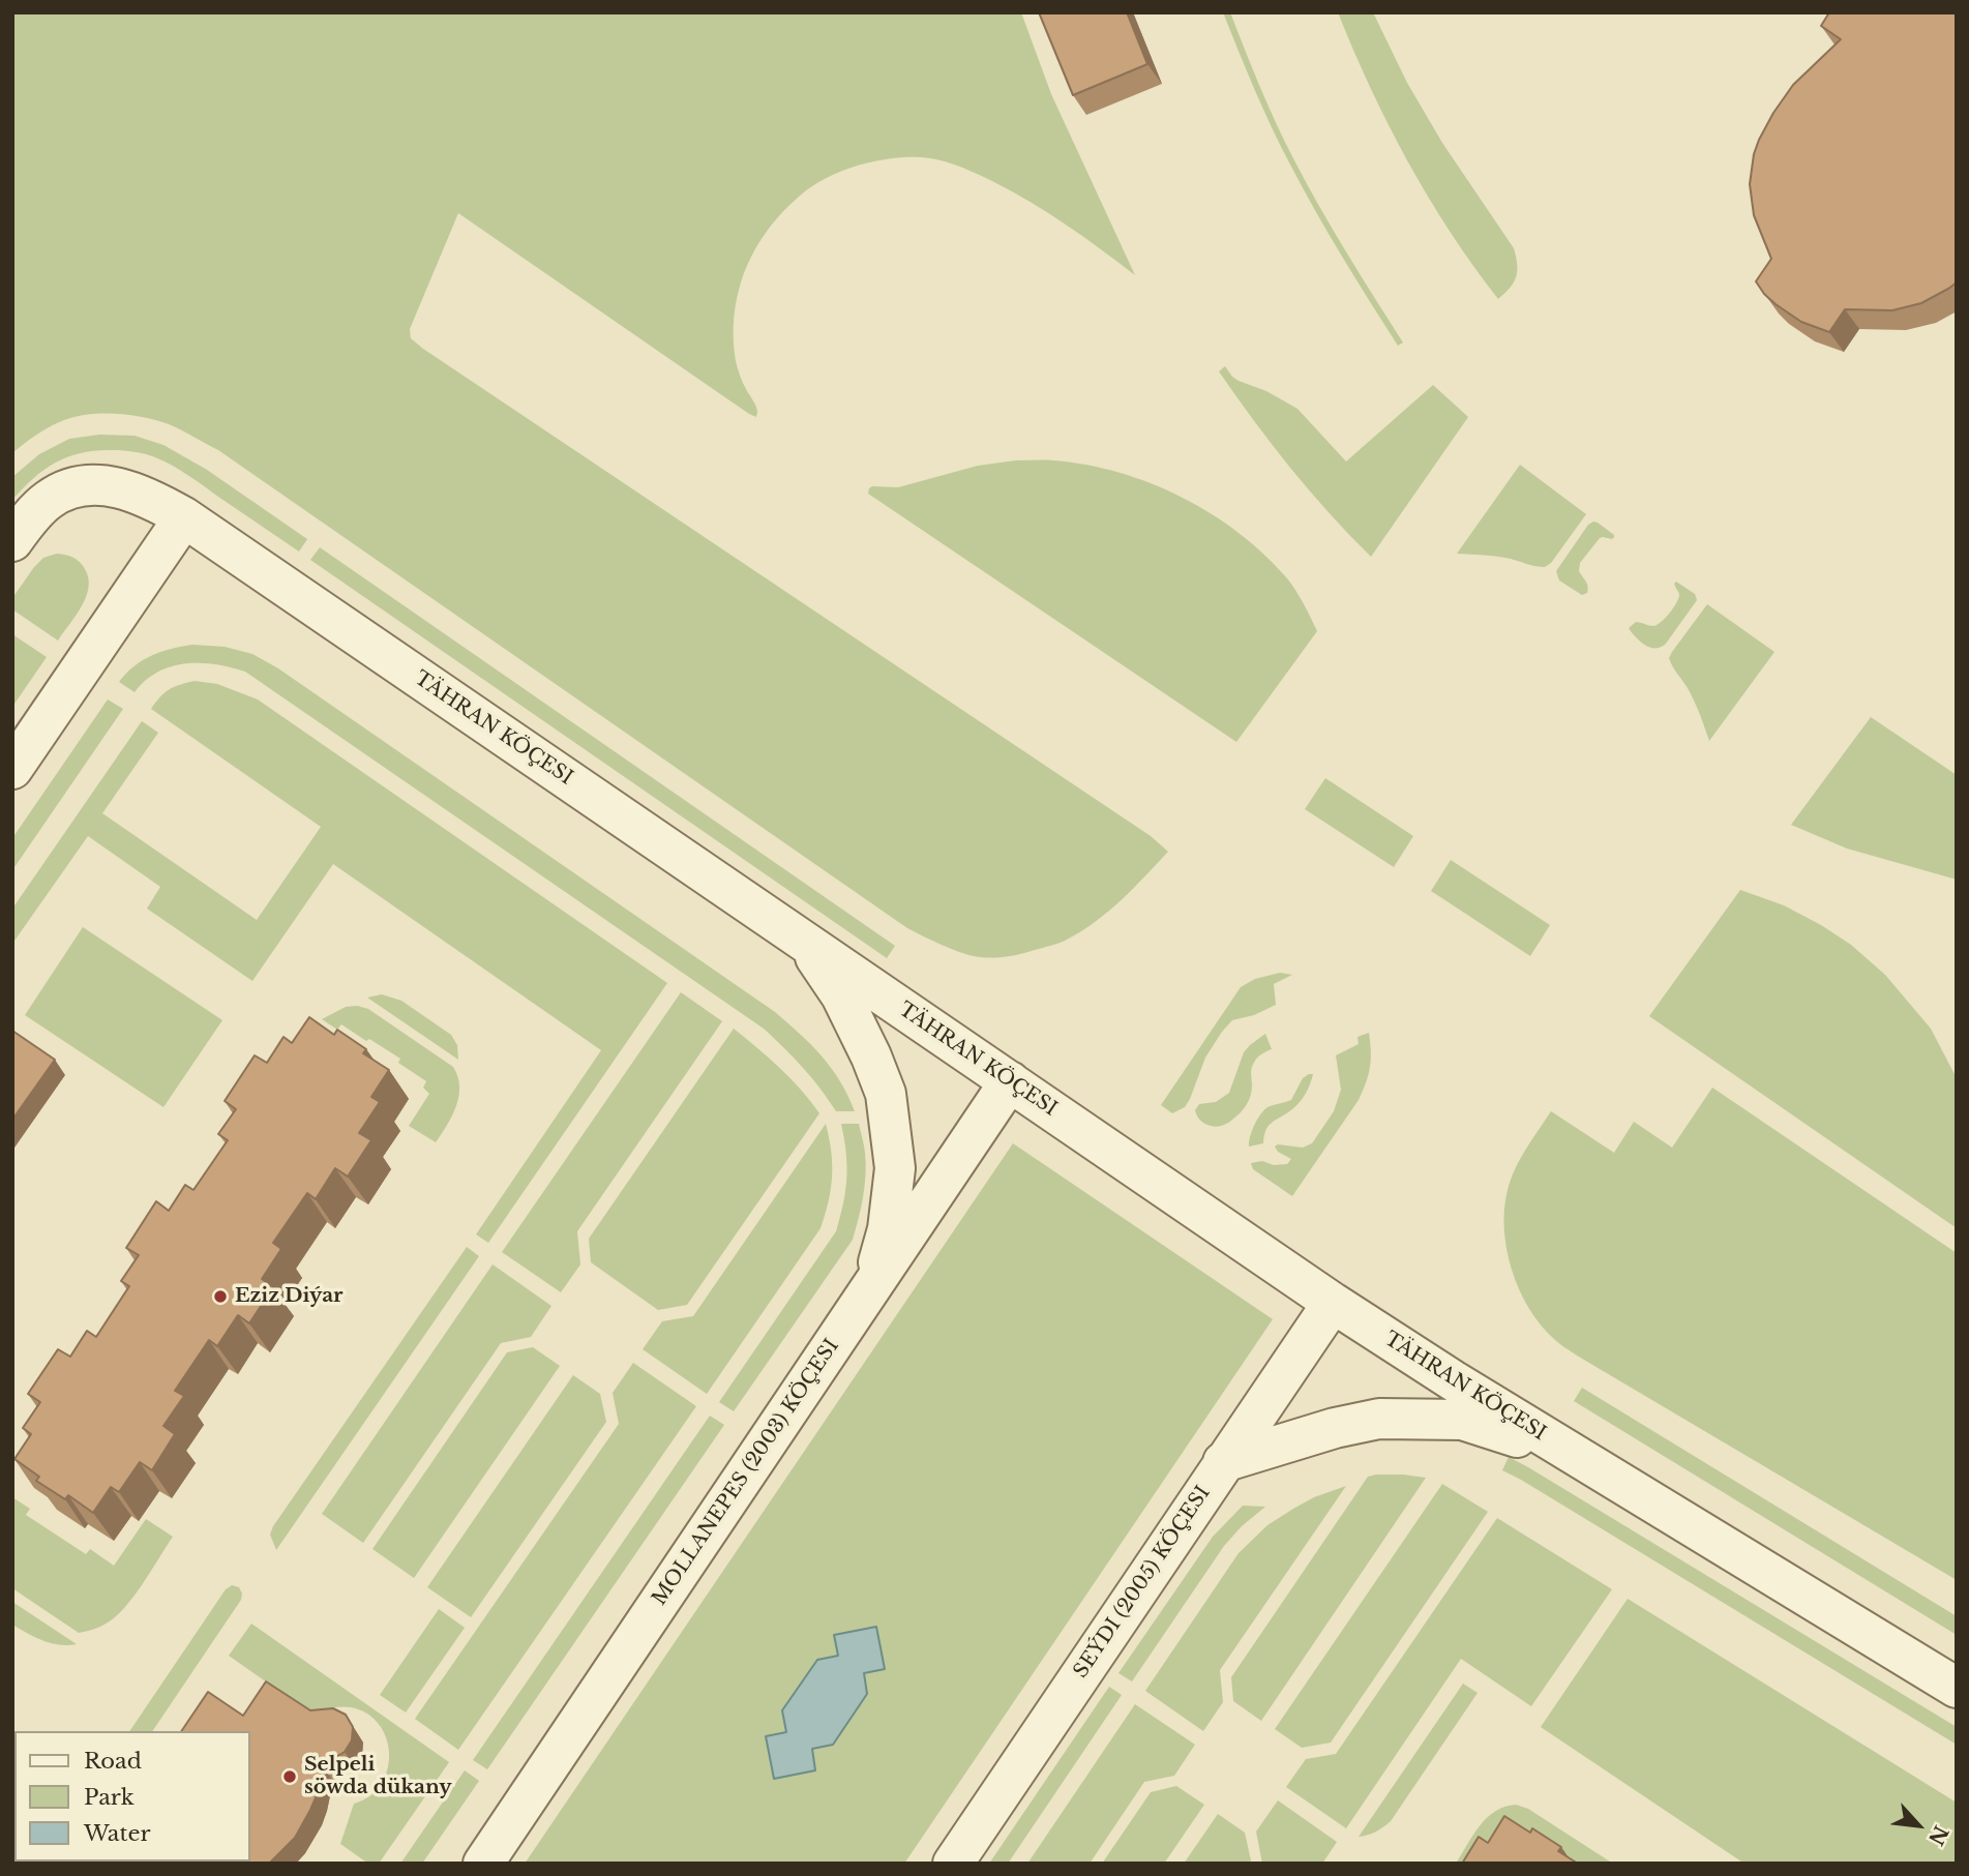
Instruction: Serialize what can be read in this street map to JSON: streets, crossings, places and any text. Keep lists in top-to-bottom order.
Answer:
{
  "streets": {
    "street": ["TÄHRAN KÖÇESI", "MOLLANEPES (2003) KÖÇESI", "SEÝDI (2005) KÖÇESI"]
  },
  "crossings": [
    ["TÄHRAN KÖÇESI", "MOLLANEPES (2003) KÖÇESI"],
    ["TÄHRAN KÖÇESI", "SEÝDI (2005) KÖÇESI"]
  ],
  "places": ["Eziz Diýar", "Selpeli söwda dükany"],
  "legend": ["Road", "Park", "Water"],
  "north": "bottom right"
}
